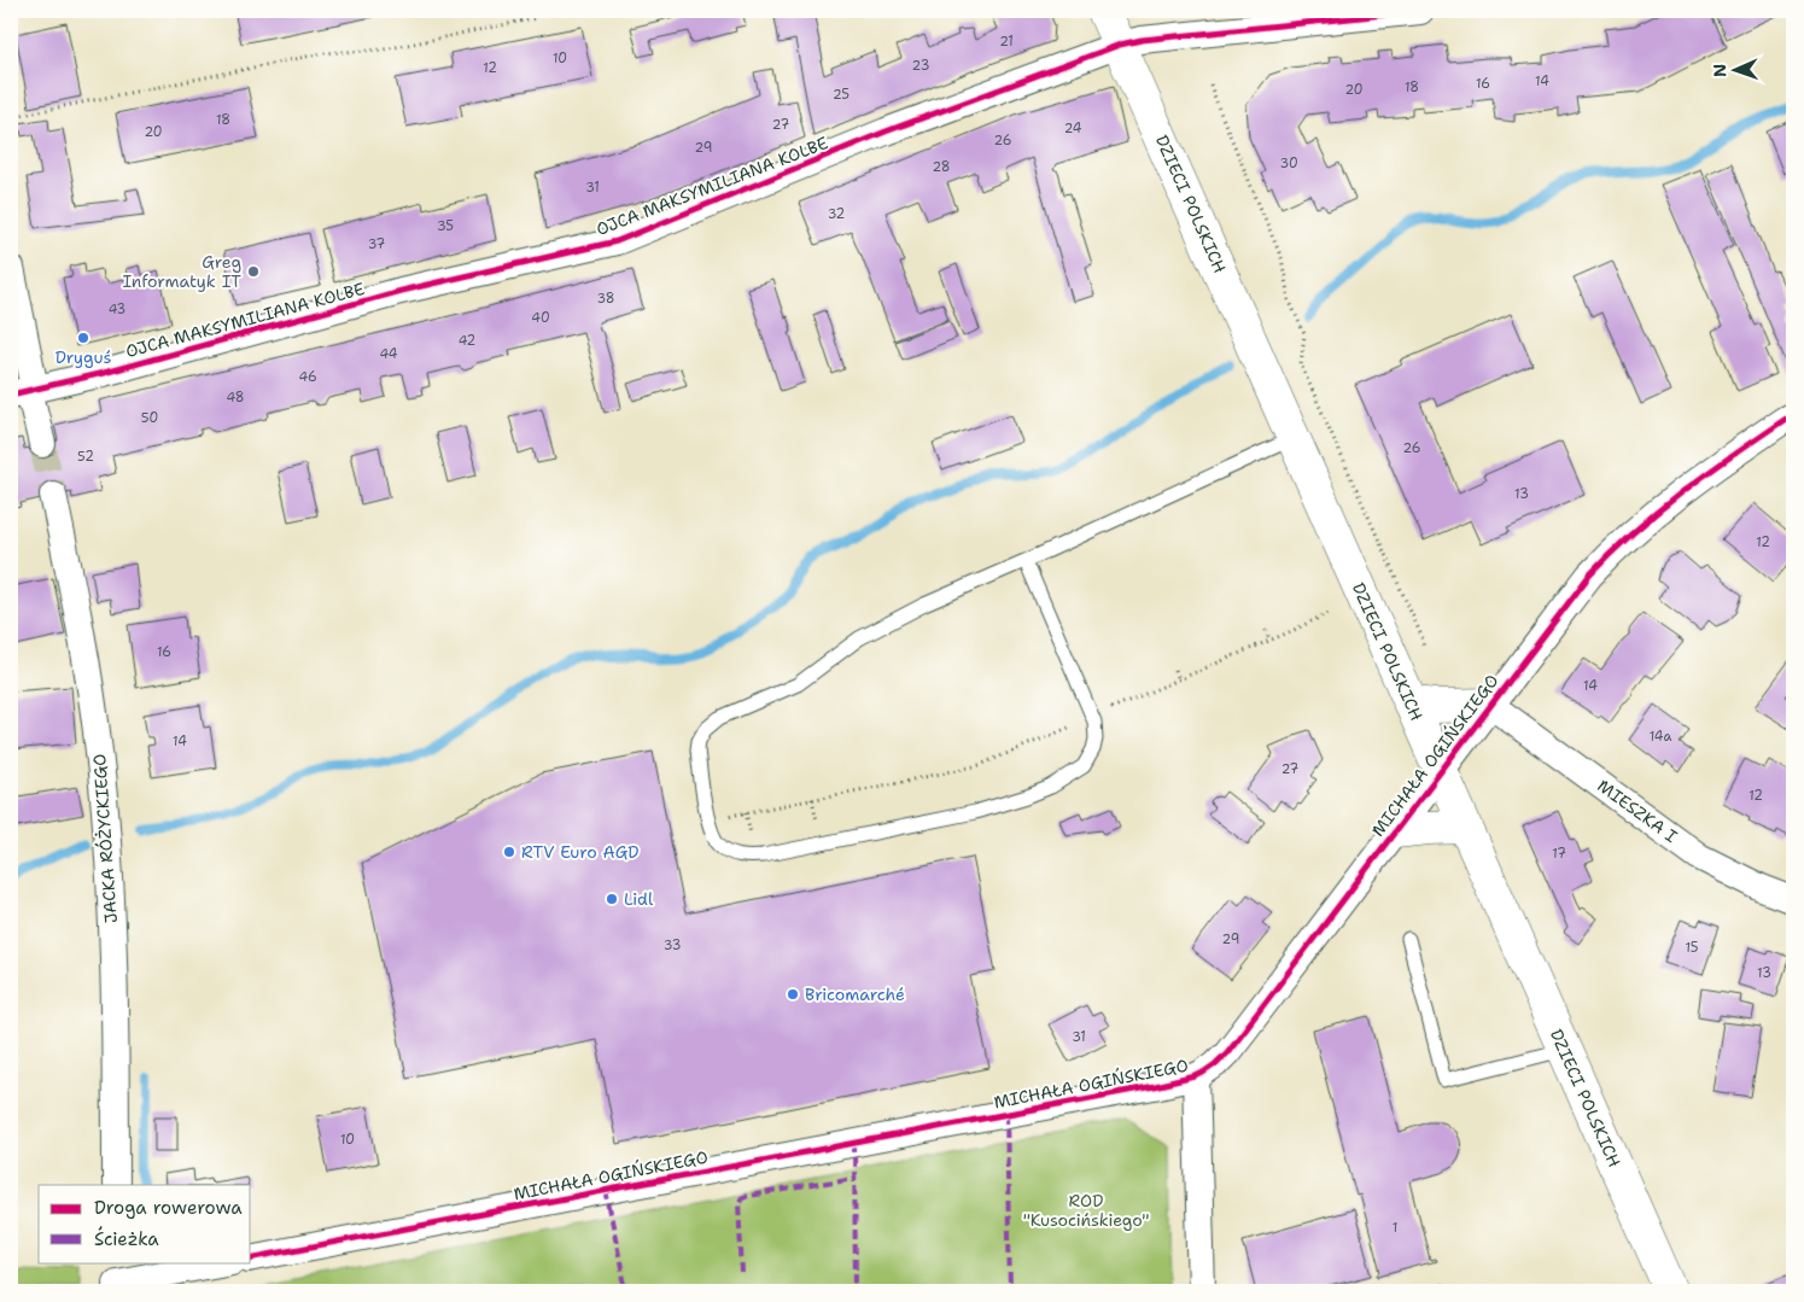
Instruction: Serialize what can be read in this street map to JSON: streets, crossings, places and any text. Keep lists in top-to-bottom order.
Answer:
{
  "streets": {
    "street": [
      "OJCA MAKSYMILIANA KOLBE",
      "DZIECI POLSKICH",
      "MICHAŁA OGIŃSKIEGO",
      "MIESZKA I",
      "JACKA RÓŻYCKIEGO"
    ]
  },
  "crossings": [
    ["OJCA MAKSYMILIANA KOLBE", "DZIECI POLSKICH"],
    ["DZIECI POLSKICH", "MICHAŁA OGIŃSKIEGO"],
    ["MICHAŁA OGIŃSKIEGO", "MIESZKA I"]
  ],
  "parks": ["ROD \"Kusocińskiego\""],
  "places": [
    "Greg Informatyk IT",
    "Dryguś",
    "RTV Euro AGD",
    "Lidl",
    "Bricomarché"
  ],
  "house_numbers": [
    "21",
    "10",
    "23",
    "12",
    "14",
    "16",
    "18",
    "20",
    "25",
    "18",
    "27",
    "24",
    "20",
    "26",
    "29",
    "30",
    "28",
    "31",
    "32",
    "35",
    "37",
    "38",
    "43",
    "40",
    "42",
    "44",
    "46",
    "48",
    "50",
    "26",
    "52",
    "13",
    "12",
    "16",
    "14",
    "14a",
    "14",
    "27",
    "12",
    "17",
    "29",
    "33",
    "15",
    "13",
    "31",
    "10",
    "1"
  ],
  "legend": ["Droga rowerowa", "Ścieżka"],
  "north": "left"
}
